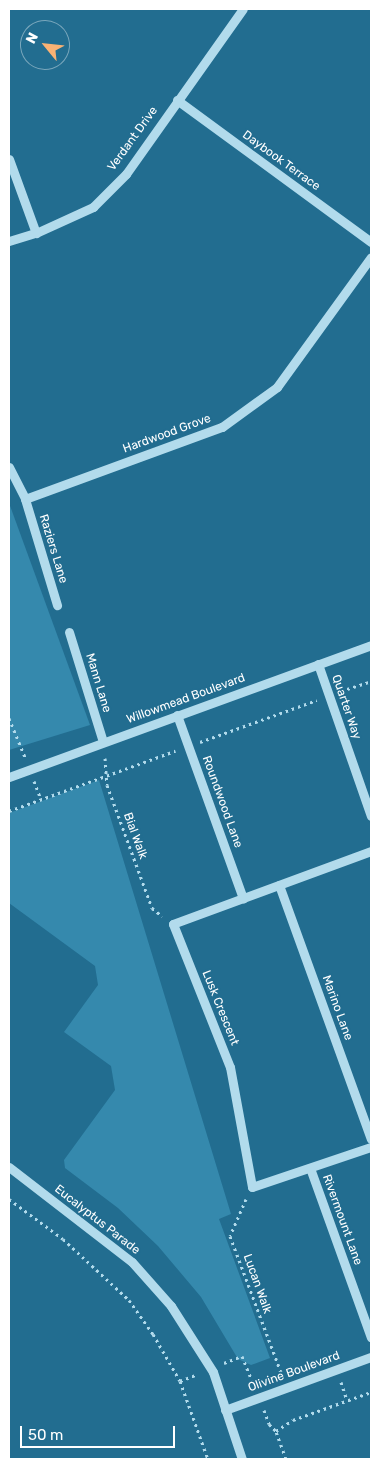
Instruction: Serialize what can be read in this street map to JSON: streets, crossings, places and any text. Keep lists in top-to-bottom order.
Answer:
{
  "streets": {
    "street": [
      "Verdant Drive",
      "Daybook Terrace",
      "Hardwood Grove",
      "Raziers Lane",
      "Mann Lane",
      "Willowmead Boulevard",
      "Quarter Way",
      "Roundwood Lane",
      "Lusk Crescent",
      "Marino Lane",
      "Eucalyptus Parade",
      "Rivermount Lane",
      "Olivine Boulevard"
    ],
    "path": ["Bial Walk", "Lucan Walk"]
  },
  "crossings": [
    ["Verdant Drive", "Daybook Terrace"],
    ["Hardwood Grove", "Raziers Lane"],
    ["Mann Lane", "Willowmead Boulevard"],
    ["Mann Lane", "Bial Walk"],
    ["Willowmead Boulevard", "Quarter Way"],
    ["Willowmead Boulevard", "Roundwood Lane"],
    ["Willowmead Boulevard", "Bial Walk"],
    ["Bial Walk", "Lusk Crescent"],
    ["Lusk Crescent", "Lucan Walk"],
    ["Eucalyptus Parade", "Olivine Boulevard"],
    ["Lucan Walk", "Olivine Boulevard"]
  ],
  "scale_bar": "50 m",
  "north": "top left"
}
